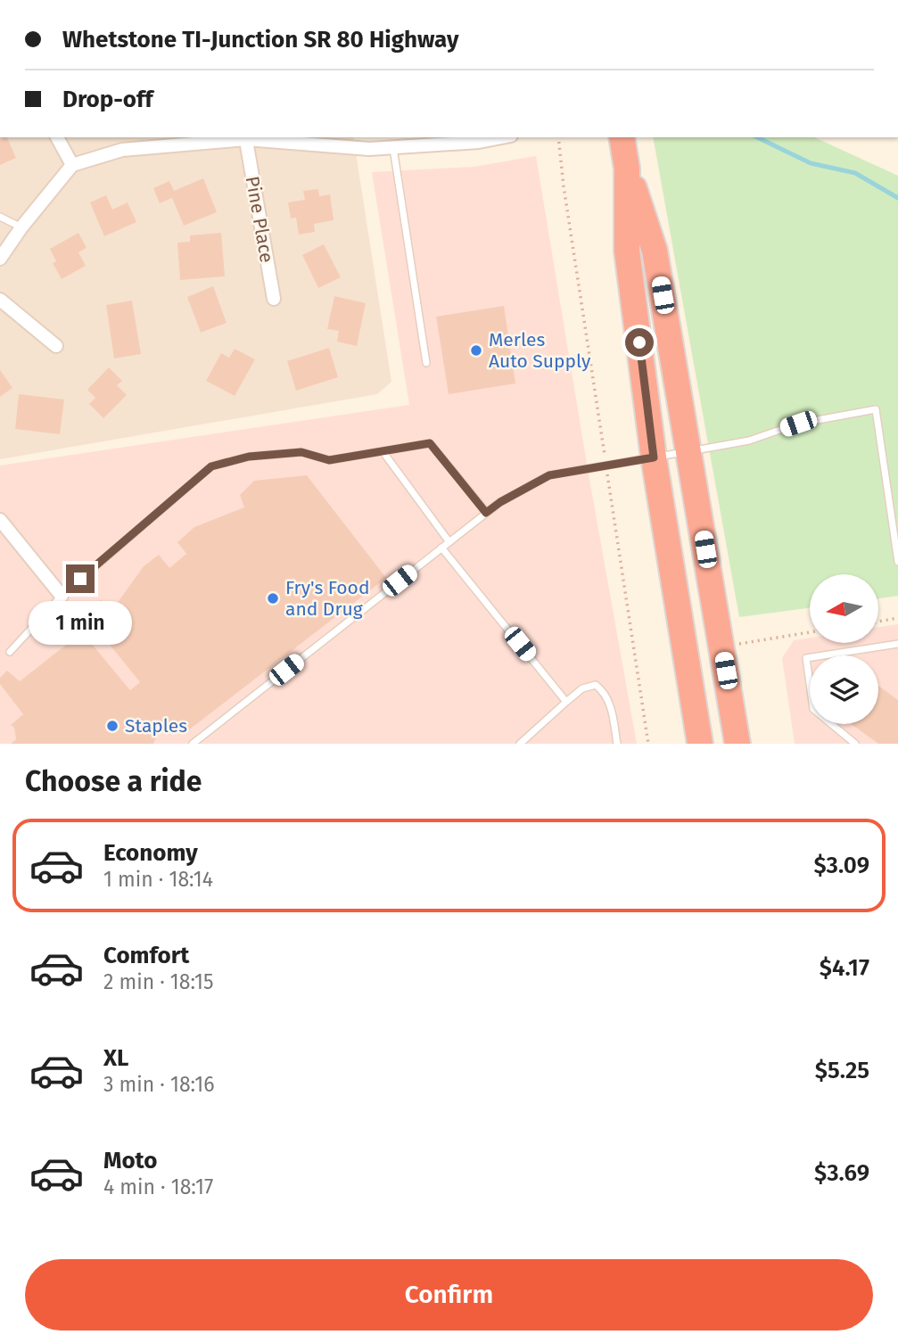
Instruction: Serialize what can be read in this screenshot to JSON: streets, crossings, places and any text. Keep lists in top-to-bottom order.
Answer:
{
  "streets": {
    "street": ["Pine Place"]
  },
  "places": ["Merles Auto Supply", "Fry's Food and Drug", "Staples"],
  "north": "left",
  "page": {
    "banner": ["Whetstone TI-Junction SR 80 Highway", "Drop-off"],
    "bubble": "1 min",
    "heading": "Choose a ride",
    "list": [
      {
        "name": "Economy",
        "note": "1 min · 18:14",
        "value": "$3.09"
      },
      {
        "name": "Comfort",
        "note": "2 min · 18:15",
        "value": "$4.17"
      },
      {
        "name": "XL",
        "note": "3 min · 18:16",
        "value": "$5.25"
      },
      {
        "name": "Moto",
        "note": "4 min · 18:17",
        "value": "$3.69"
      }
    ],
    "buttons": "Confirm"
  }
}
